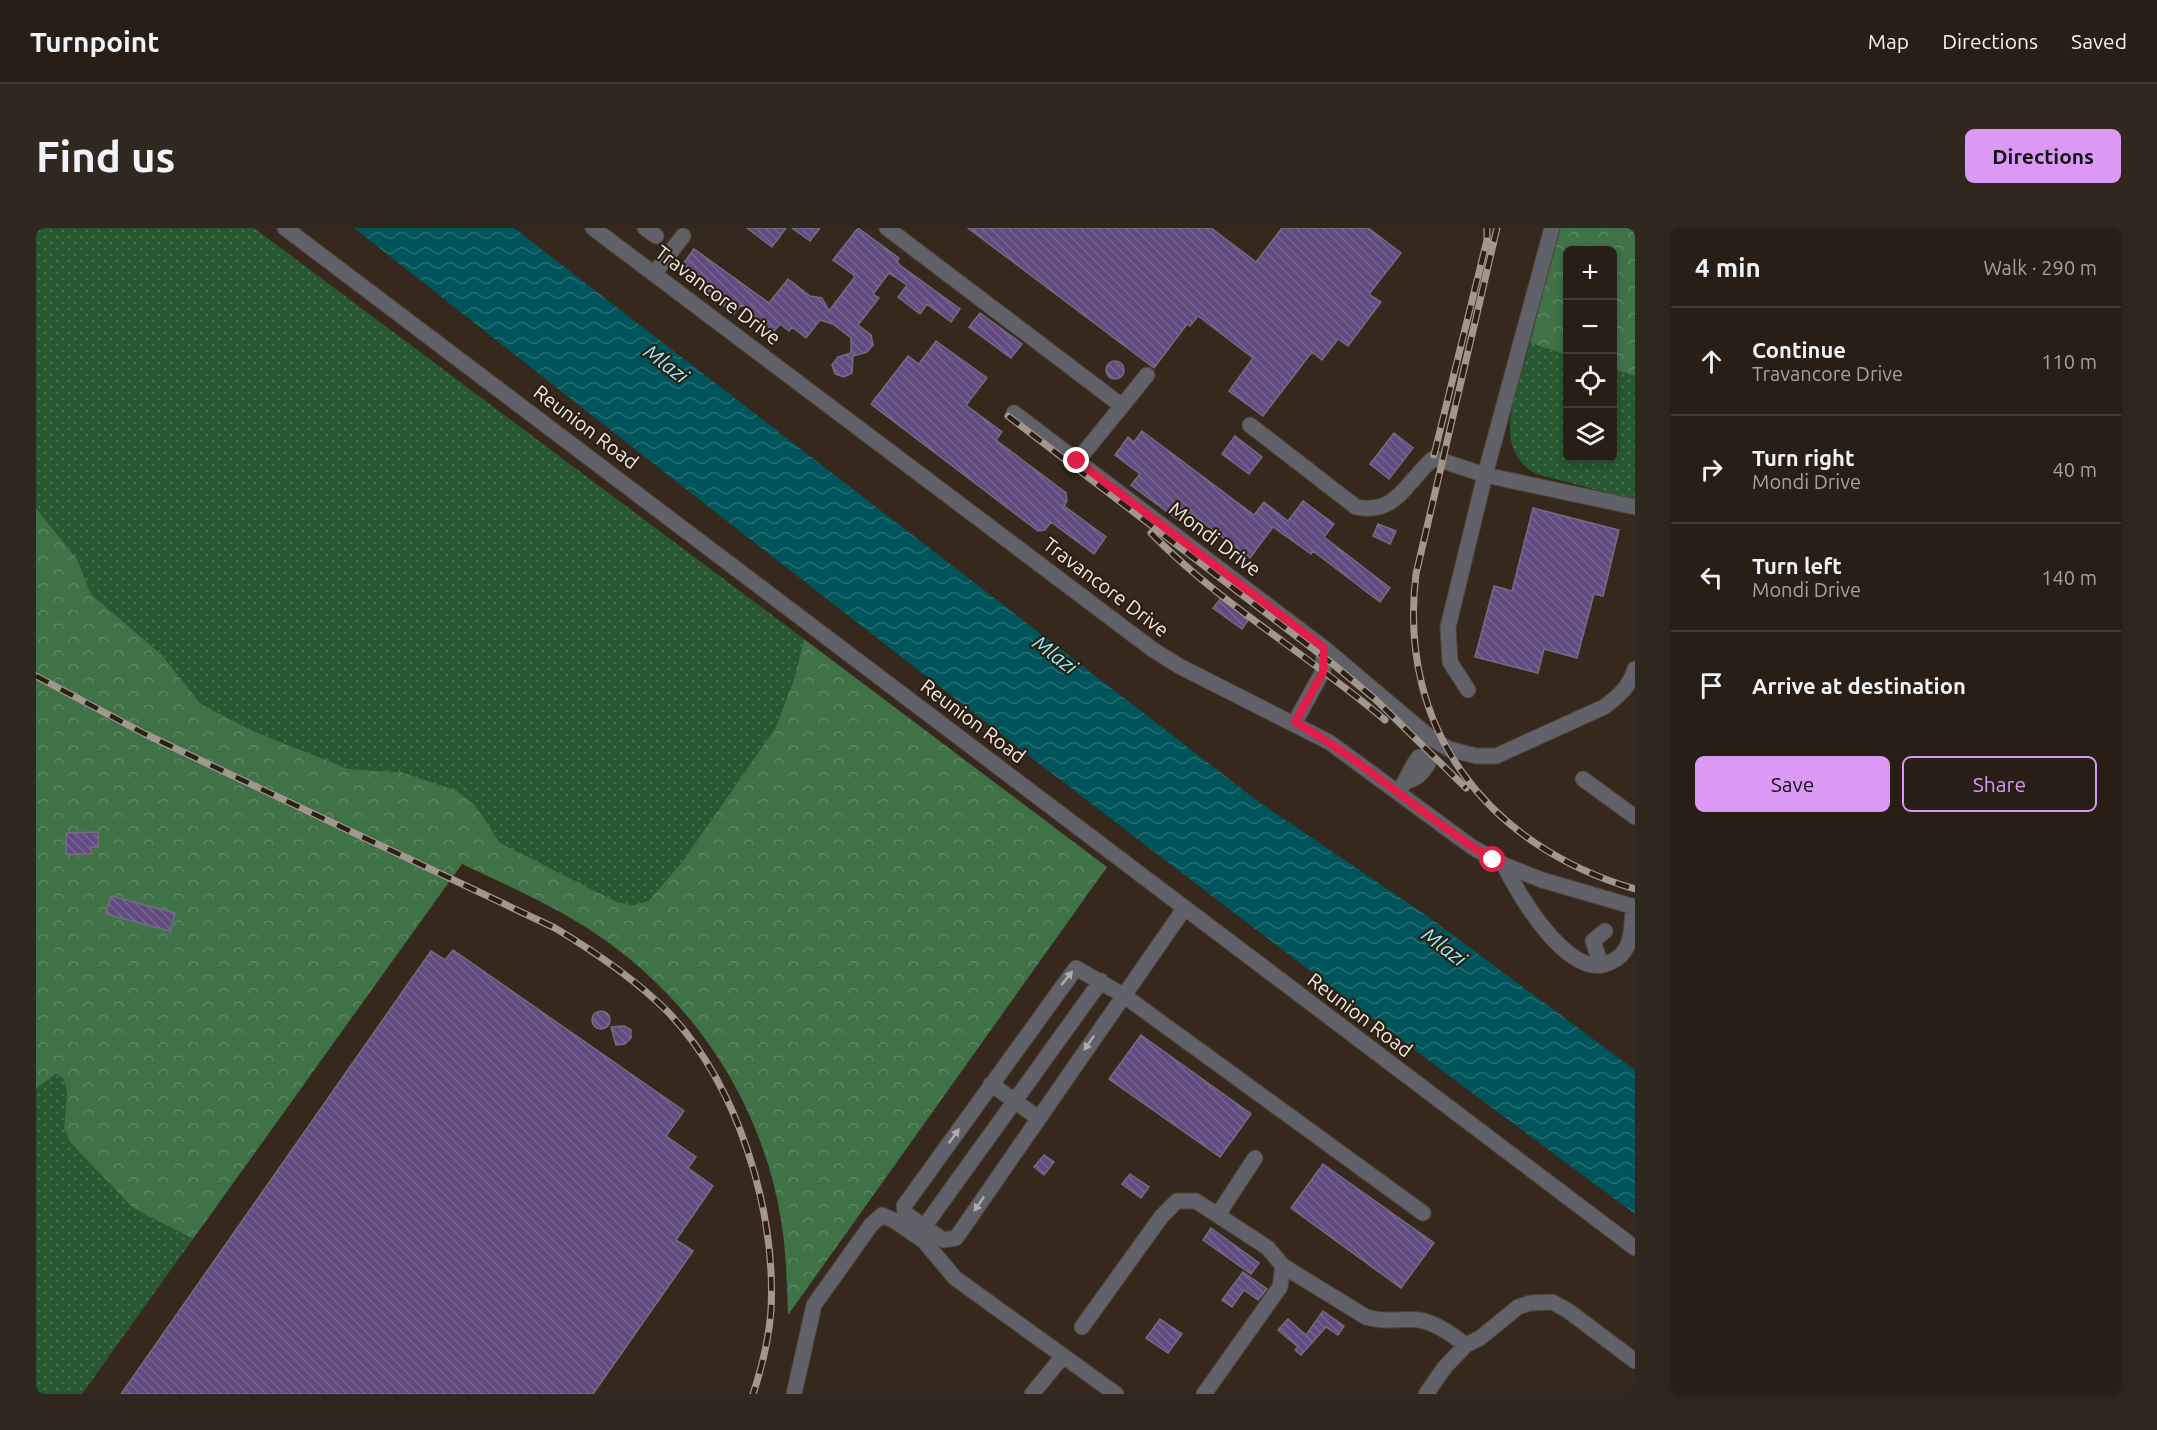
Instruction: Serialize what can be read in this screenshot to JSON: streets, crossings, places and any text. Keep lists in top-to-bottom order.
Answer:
{
  "streets": {
    "street": ["Travancore Drive", "Reunion Road", "Mondi Drive"]
  },
  "water": ["Mlazi"],
  "page": {
    "header": "Turnpoint",
    "nav": ["Map", "Directions", "Saved"],
    "buttons": [
      "Directions",
      ["Save", "Share"]
    ],
    "title": "Find us",
    "heading": ["4 min", "Walk · 290 m"],
    "map_buttons": ["+", "−"],
    "list": [
      ["Continue", "Travancore Drive", "110 m"],
      ["Turn right", "Mondi Drive", "40 m"],
      ["Turn left", "Mondi Drive", "140 m"],
      "Arrive at destination"
    ]
  }
}
